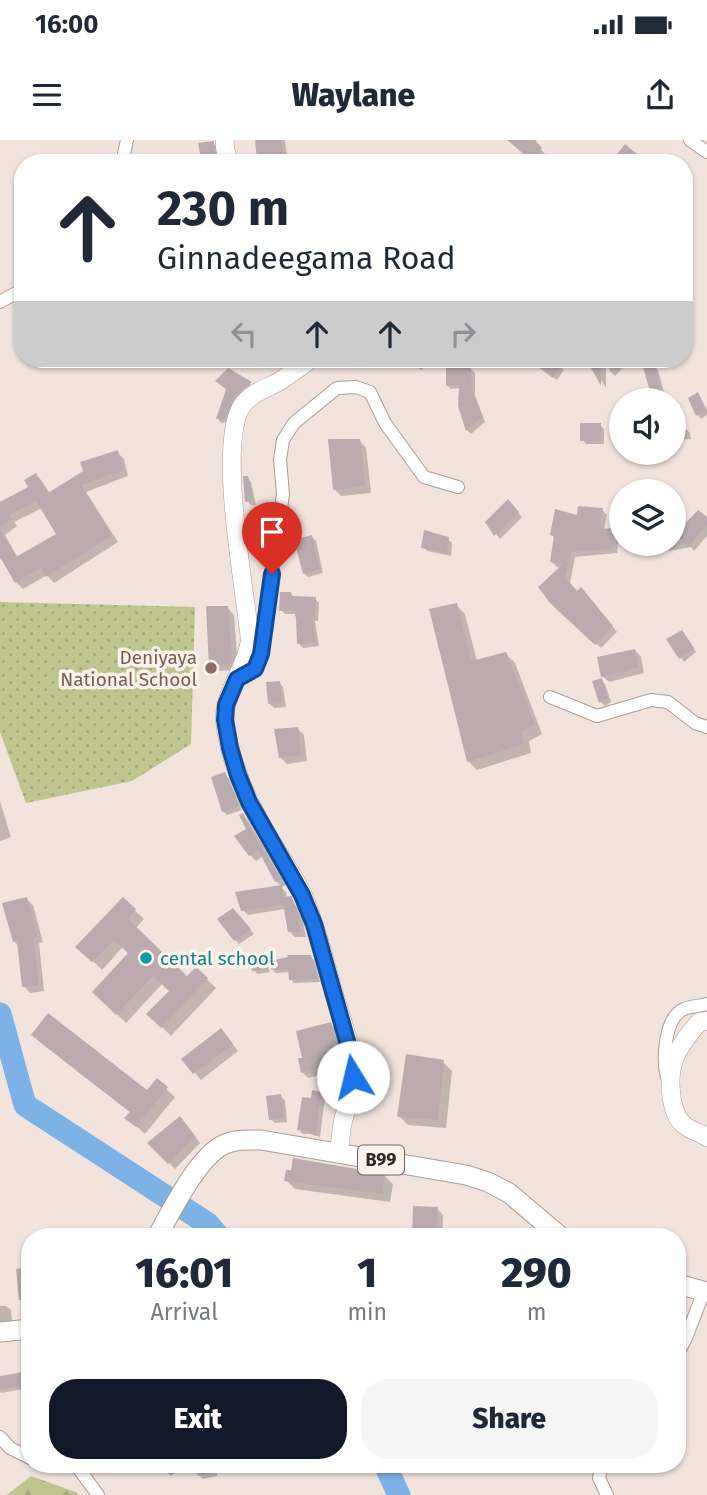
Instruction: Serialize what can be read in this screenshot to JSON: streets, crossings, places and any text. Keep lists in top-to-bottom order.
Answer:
{
  "streets": {
    "main road": ["B99"]
  },
  "places": ["Deniyaya National School", "cental school"],
  "page": {
    "status": "16:00",
    "header": "Waylane",
    "turn": ["230 m", "Ginnadeegama Road"],
    "eta": [
      "16:01",
      "Arrival",
      "1",
      "min",
      "290",
      "m"
    ],
    "buttons": ["Exit", "Share"]
  }
}
